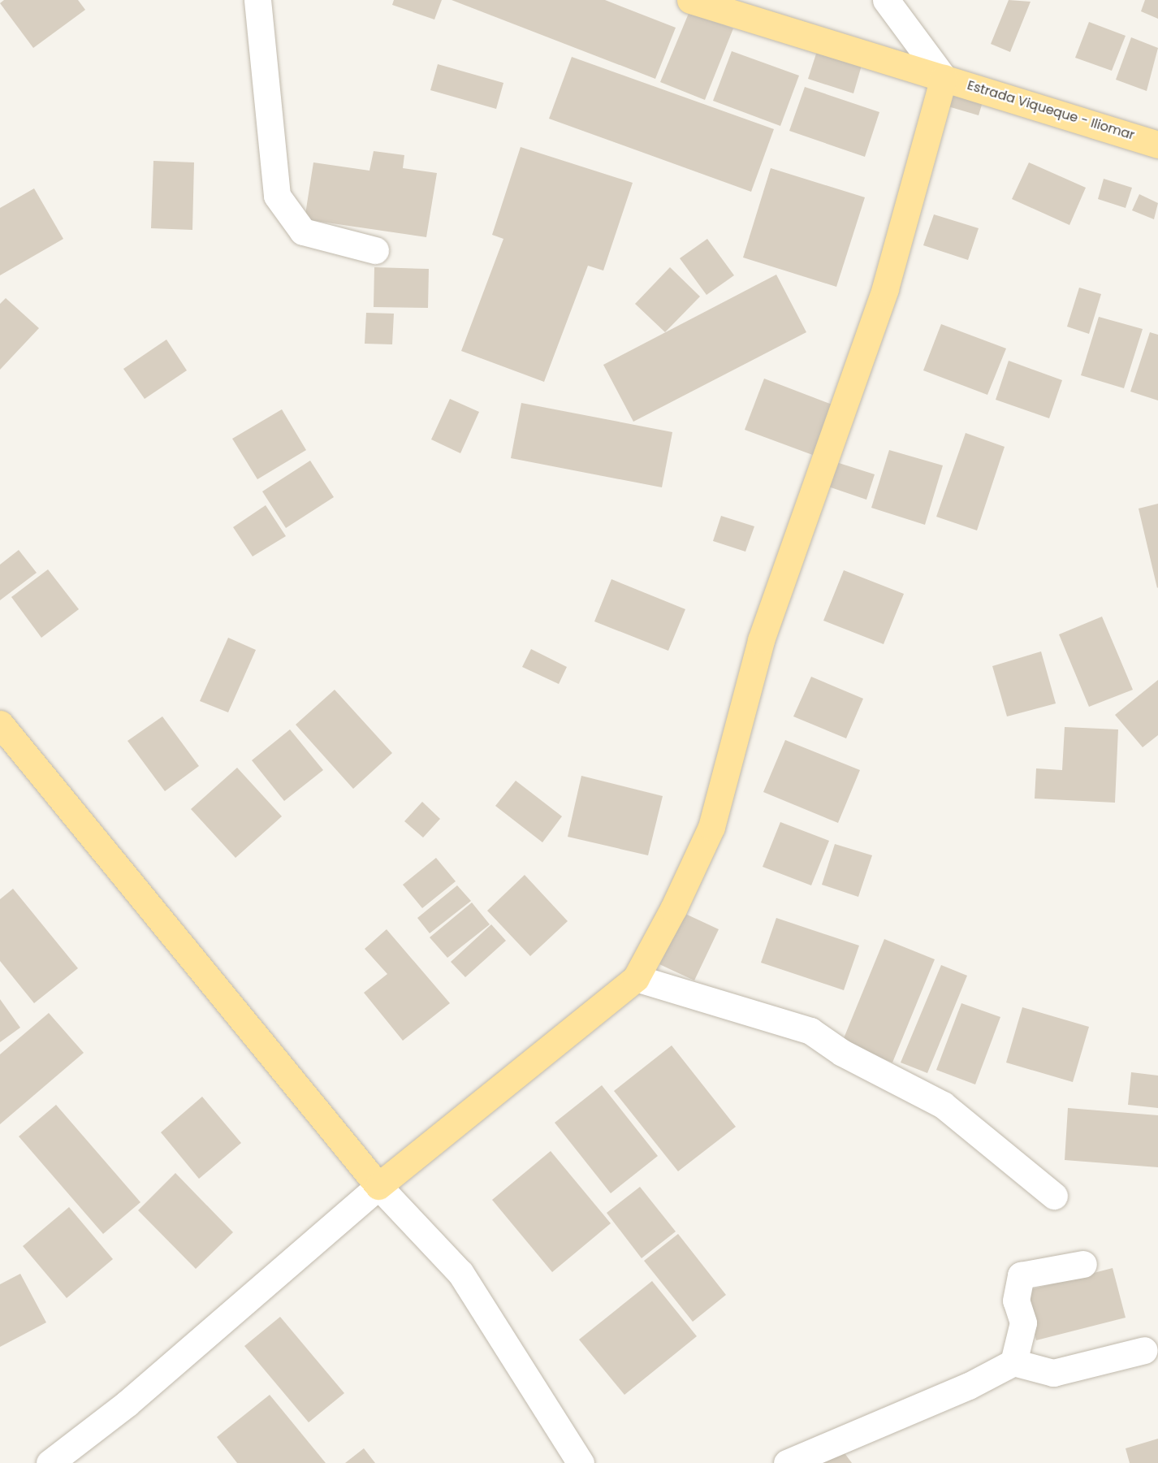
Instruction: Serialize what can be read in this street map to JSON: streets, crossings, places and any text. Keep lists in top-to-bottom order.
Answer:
{
  "streets": {
    "main road": ["Estrada Viqueque - Iliomar"]
  }
}
